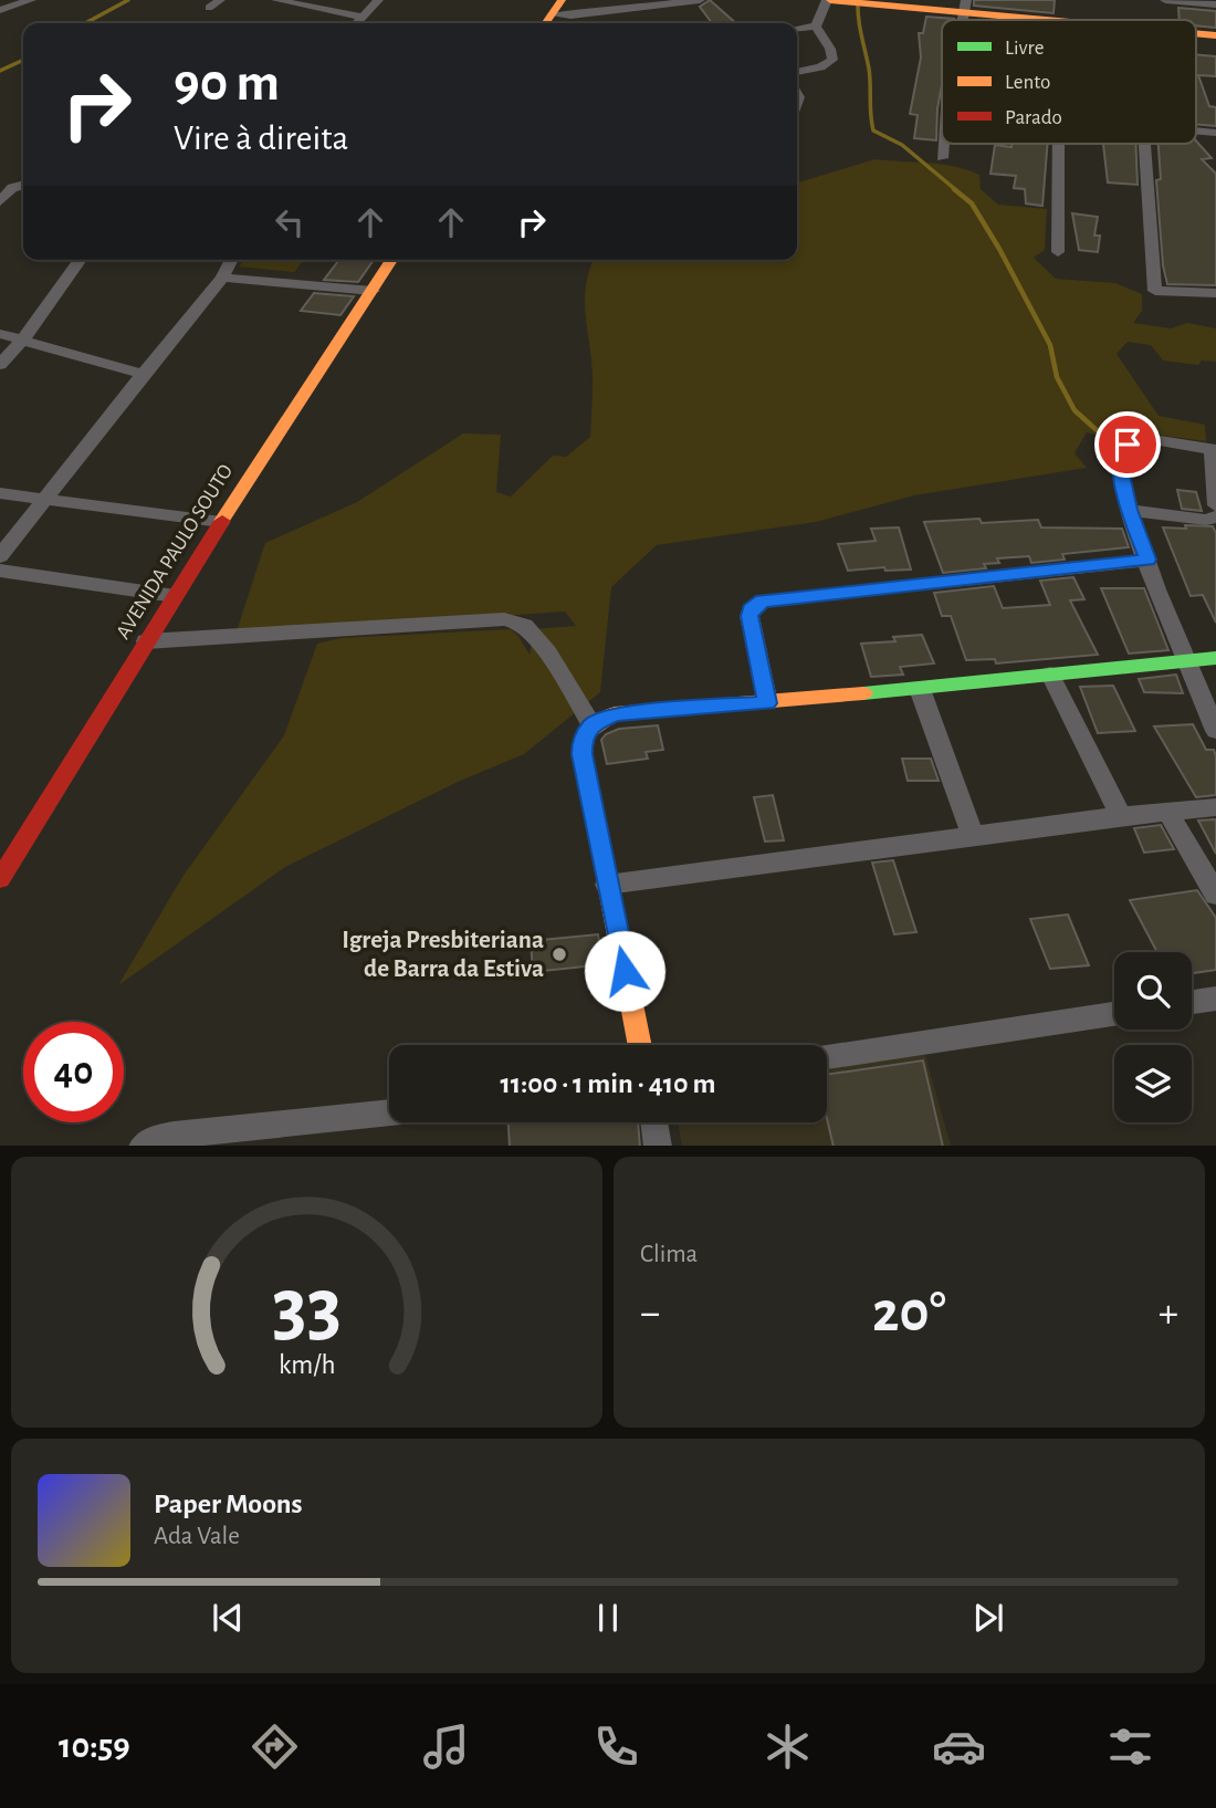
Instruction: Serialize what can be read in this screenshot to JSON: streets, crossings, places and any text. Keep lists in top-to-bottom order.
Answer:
{
  "streets": {
    "street": ["AVENIDA PAULO SOUTO"]
  },
  "places": ["Igreja Presbiteriana de Barra da Estiva"],
  "legend": ["Livre", "Lento", "Parado"],
  "page": {
    "turn": ["90 m", "Vire à direita"],
    "limit": "40",
    "trip": "11:00 · 1 min · 410 m",
    "tile": "Clima",
    "heat": ["−", "20°", "+"],
    "song": ["Paper Moons", "Ada Vale"],
    "tabs": "10:59",
    "gauge": ["33", "km/h"]
  }
}
